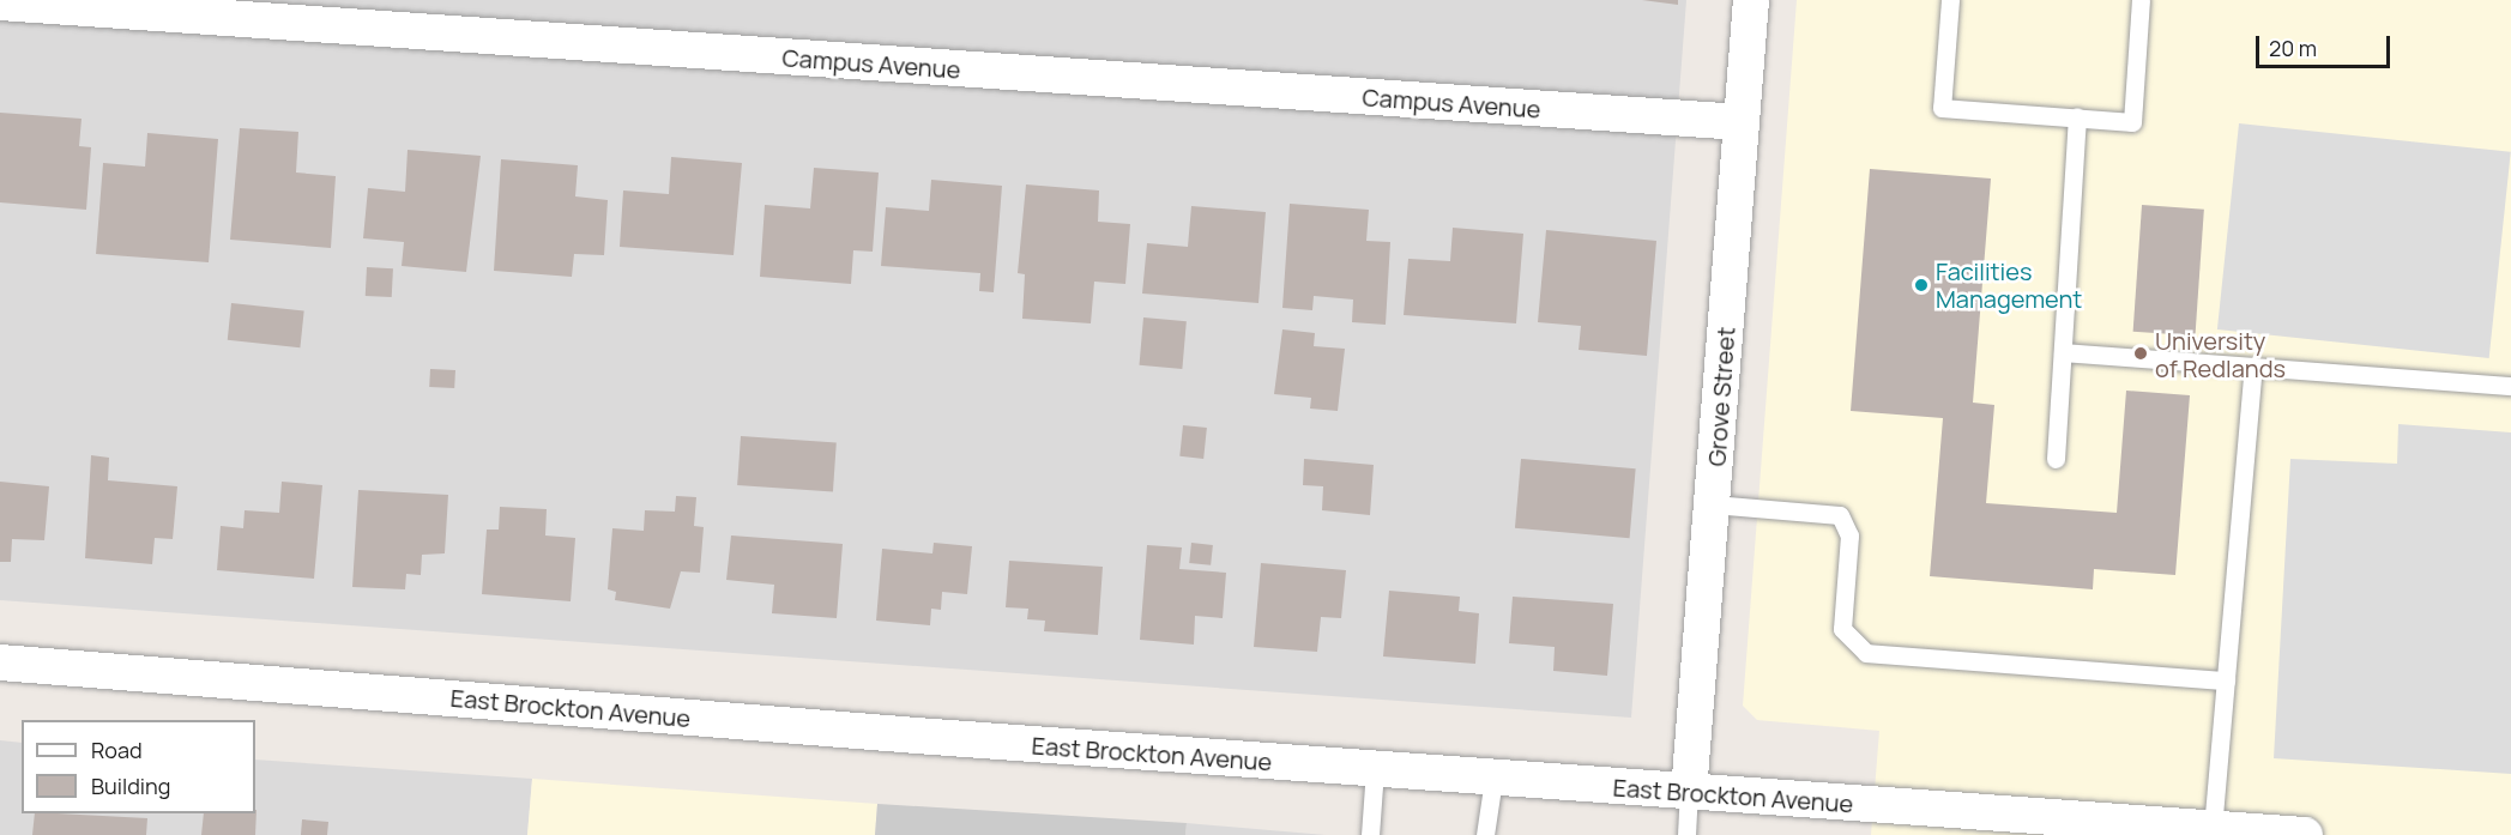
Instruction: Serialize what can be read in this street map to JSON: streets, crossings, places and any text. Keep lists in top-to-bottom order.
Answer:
{
  "streets": {
    "street": ["Campus Avenue", "Grove Street", "East Brockton Avenue"]
  },
  "crossings": [
    ["Campus Avenue", "Grove Street"],
    ["Grove Street", "East Brockton Avenue"]
  ],
  "places": ["Facilities Management", "University of Redlands"],
  "legend": ["Road", "Building"],
  "scale_bar": "20 m"
}
